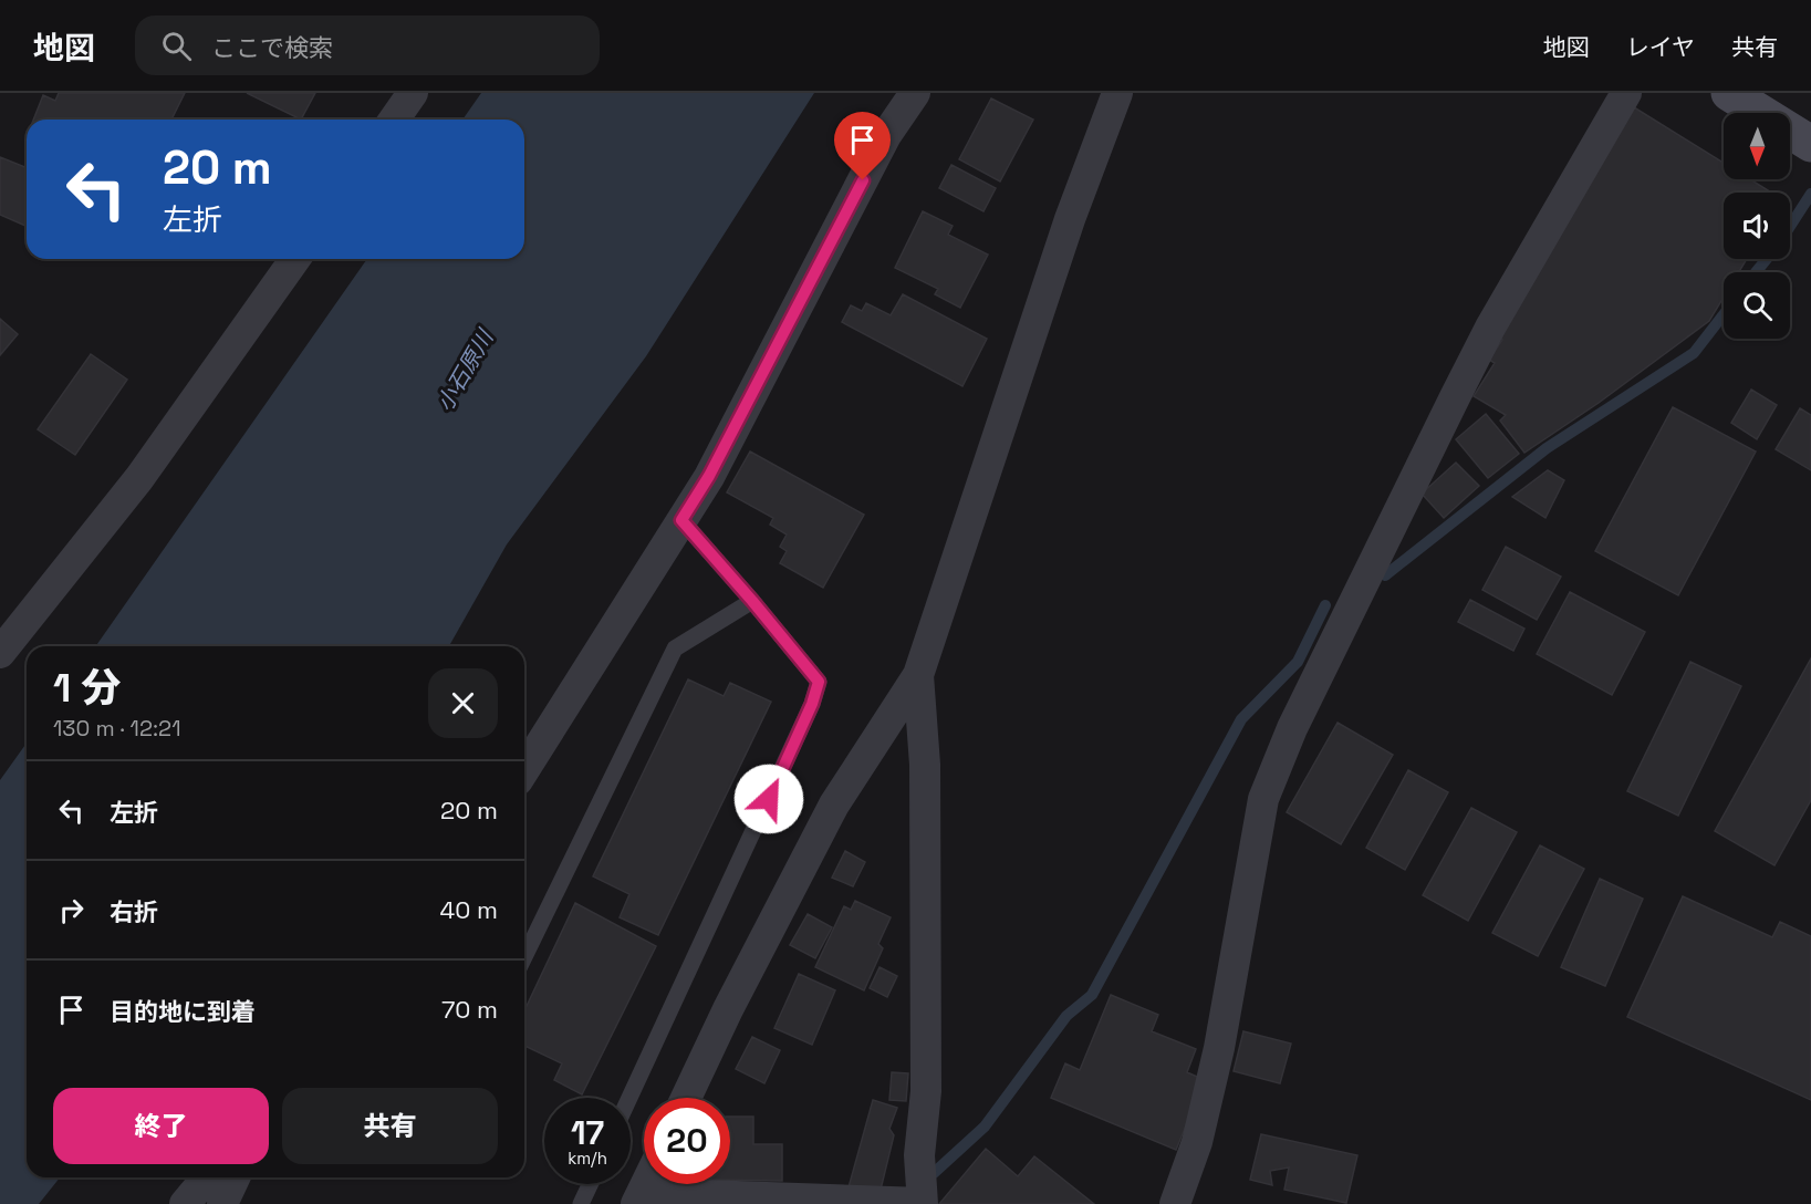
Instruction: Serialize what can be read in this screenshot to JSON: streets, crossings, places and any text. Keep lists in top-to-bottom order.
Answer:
{
  "water": ["小石原川"],
  "north": "bottom",
  "page": {
    "header": "地図",
    "search": "ここで検索",
    "nav": ["地図", "レイヤ", "共有"],
    "turn": ["20 m", "左折"],
    "heading": ["1 分", "130 m · 12:21"],
    "list": [
      {
        "name": "左折",
        "value": "20 m"
      },
      {
        "name": "右折",
        "value": "40 m"
      },
      {
        "name": "目的地に到着",
        "value": "70 m"
      }
    ],
    "buttons": ["終了", "共有"],
    "speed": "17 km/h",
    "limit": "20"
  }
}
